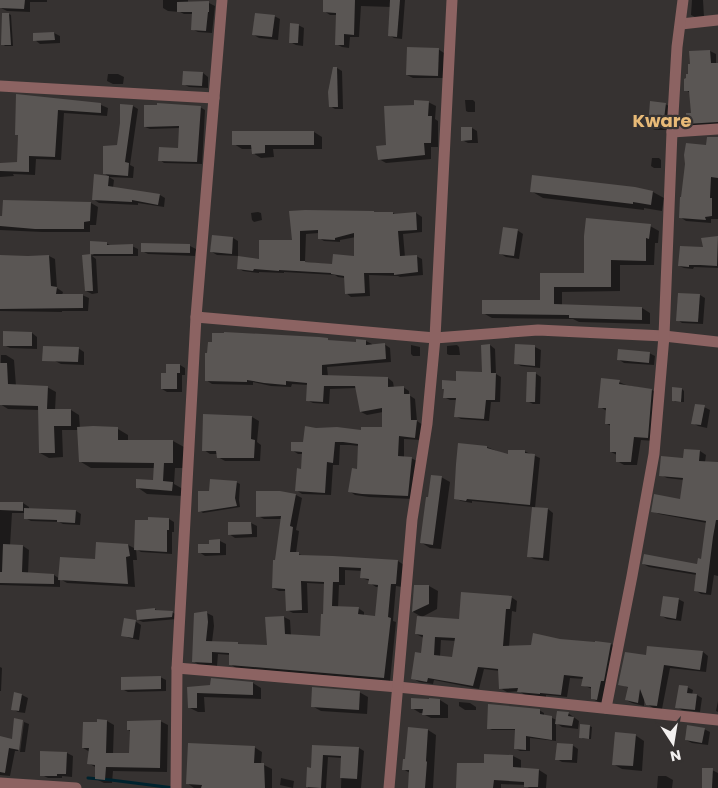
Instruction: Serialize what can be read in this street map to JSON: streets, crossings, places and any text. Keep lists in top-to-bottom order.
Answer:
{
  "districts": ["Kware"],
  "north": "bottom"
}
